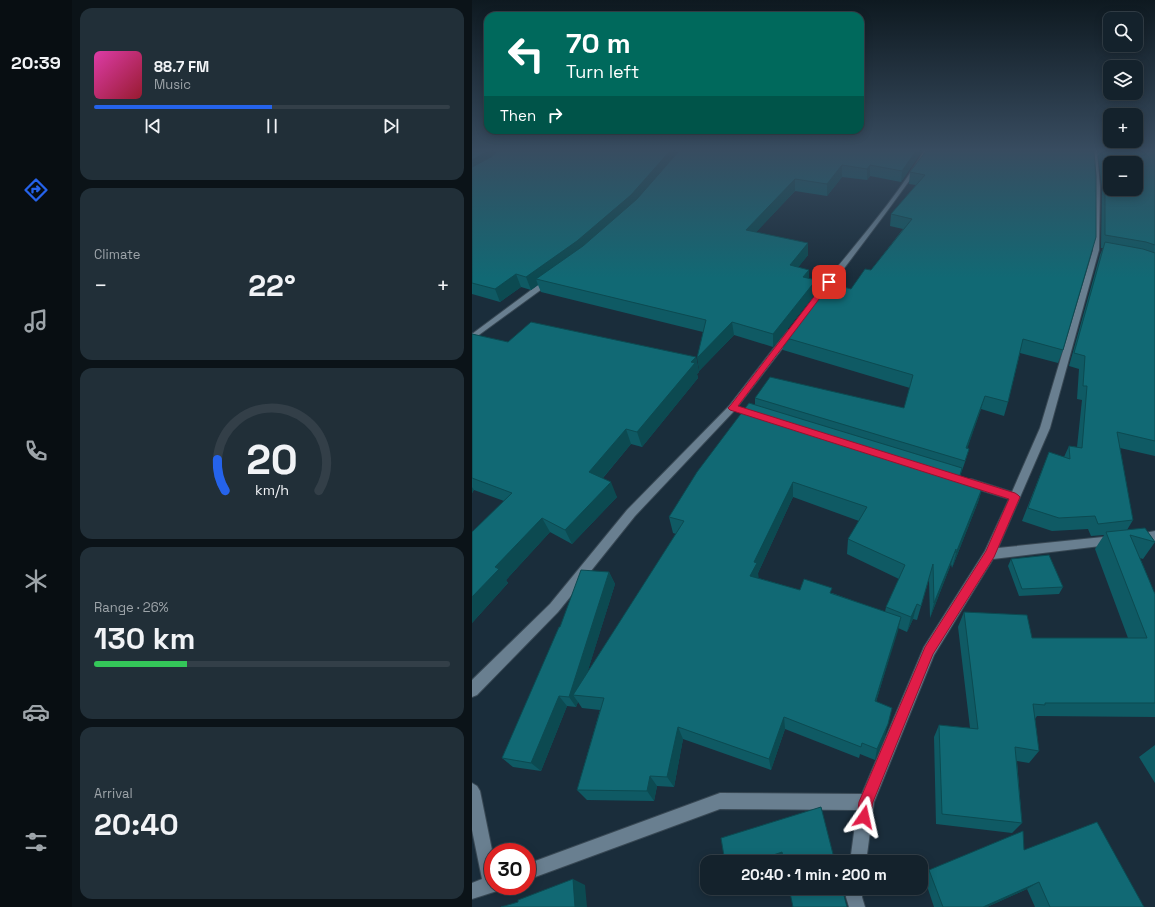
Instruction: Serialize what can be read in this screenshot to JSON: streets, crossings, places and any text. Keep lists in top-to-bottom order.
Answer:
{
  "page": {
    "tabs": "20:39",
    "map_buttons": ["+", "−"],
    "turn": ["70 m", "Turn left"],
    "song": ["88.7 FM", "Music"],
    "then": "Then",
    "tile": [
      "Climate",
      ["Range · 26%", "130 km"],
      ["Arrival", "20:40"]
    ],
    "heat": ["−", "22°", "+"],
    "limit": "30",
    "trip": "20:40 · 1 min · 200 m",
    "gauge": ["20", "km/h"]
  }
}
